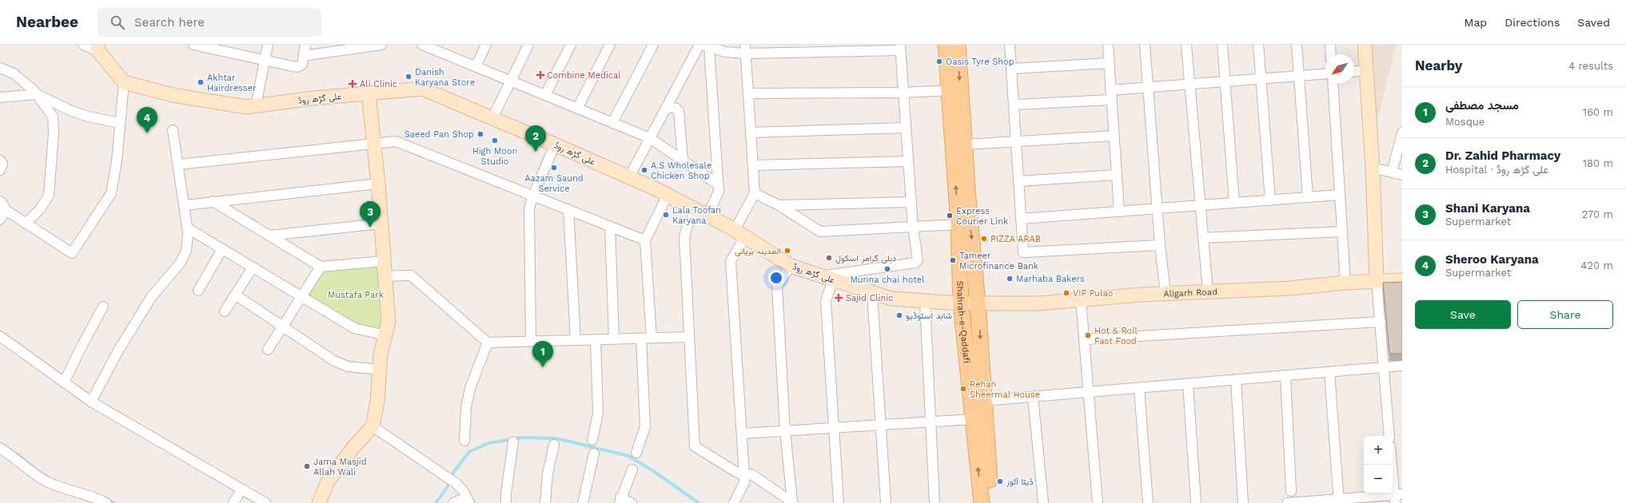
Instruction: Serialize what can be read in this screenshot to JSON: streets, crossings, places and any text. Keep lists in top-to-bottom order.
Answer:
{
  "streets": {
    "main road": ["علی گڑھ روڈ", "Aligarh Road", "Shahrah-e-Qaddafi"]
  },
  "crossings": [
    ["علی گڑھ روڈ", "Aligarh Road"],
    ["علی گڑھ روڈ", "Shahrah-e-Qaddafi"],
    ["Aligarh Road", "Shahrah-e-Qaddafi"]
  ],
  "parks": ["Mustafa Park"],
  "places": {
    "other": [
      "Oasis Tyre Shop",
      "Danish Karyana Store",
      "Akhtar Hairdresser",
      "Saeed Pan Shop",
      "High Moon Studio",
      "Aazam Saund Service",
      "A.S Wholesale Chicken Shop",
      "Lala Toofan Karyana",
      "Express Courier Link",
      "PIZZA ARAB",
      "المدینہ بریانی",
      "دہلی گرامر اسکول",
      "Tameer Microfinance Bank",
      "Munna chai hotel",
      "Marhaba Bakers",
      "VIP Pulao",
      "شاہد اسٹوڈیو",
      "Hot & Roll Fast Food",
      "Rehan Sheermal House",
      "Jama Masjid Allah Wali",
      "ڈیٹا آٹوز"
    ],
    "health": ["Combine Medical", "Ali Clinic", "Sajid Clinic"]
  },
  "north": "bottom left",
  "page": {
    "header": "Nearbee",
    "search": "Search here",
    "nav": ["Map", "Directions", "Saved"],
    "heading": ["Nearby", "4 results"],
    "list": [
      {
        "mark": "1",
        "name": "مسجد مصطفی",
        "note": "Mosque",
        "value": "160 m"
      },
      {
        "mark": "2",
        "name": "Dr. Zahid Pharmacy",
        "note": "Hospital · علی گڑھ روڈ",
        "value": "180 m"
      },
      {
        "mark": "3",
        "name": "Shani Karyana",
        "note": "Supermarket",
        "value": "270 m"
      },
      {
        "mark": "4",
        "name": "Sheroo Karyana",
        "note": "Supermarket",
        "value": "420 m"
      }
    ],
    "pins": [
      "4",
      "2",
      "3",
      "1"
    ],
    "buttons": ["Save", "Share"],
    "map_buttons": ["+", "−"]
  }
}
